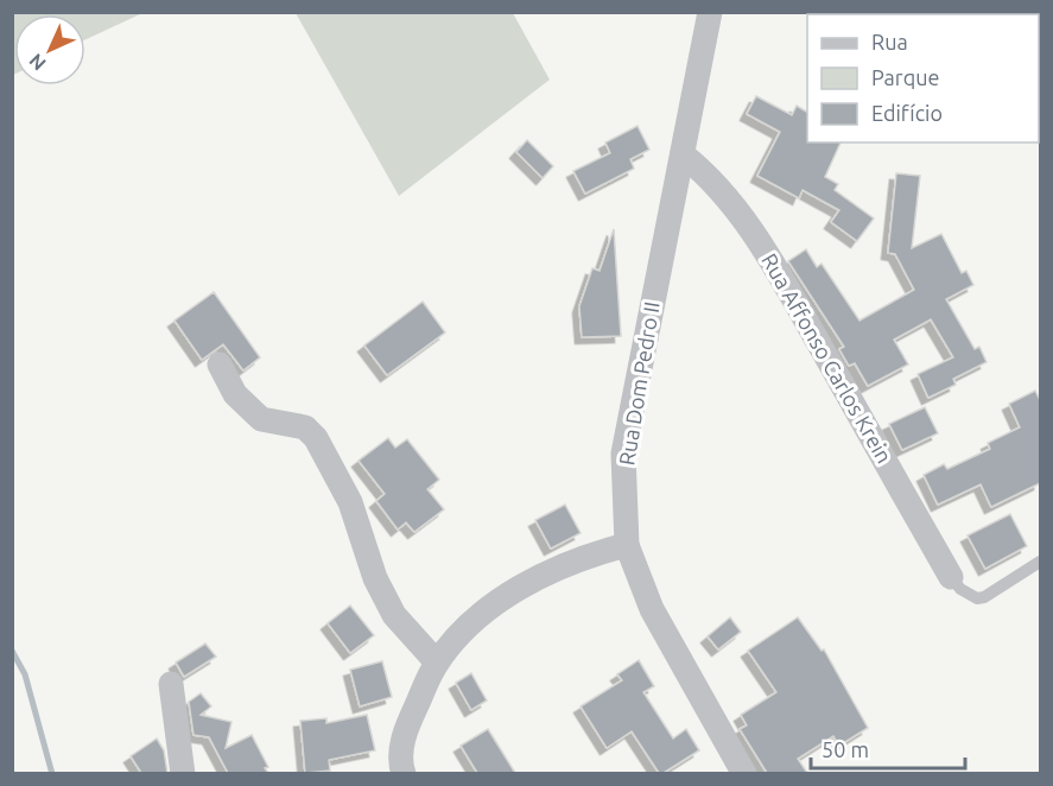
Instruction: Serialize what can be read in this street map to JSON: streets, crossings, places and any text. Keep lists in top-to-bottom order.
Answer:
{
  "streets": {
    "street": ["Rua Affonso Carlos Krein", "Rua Dom Pedro II"]
  },
  "crossings": [
    ["Rua Affonso Carlos Krein", "Rua Dom Pedro II"]
  ],
  "legend": ["Rua", "Parque", "Edifício"],
  "scale_bar": "50 m",
  "north": "bottom left"
}
